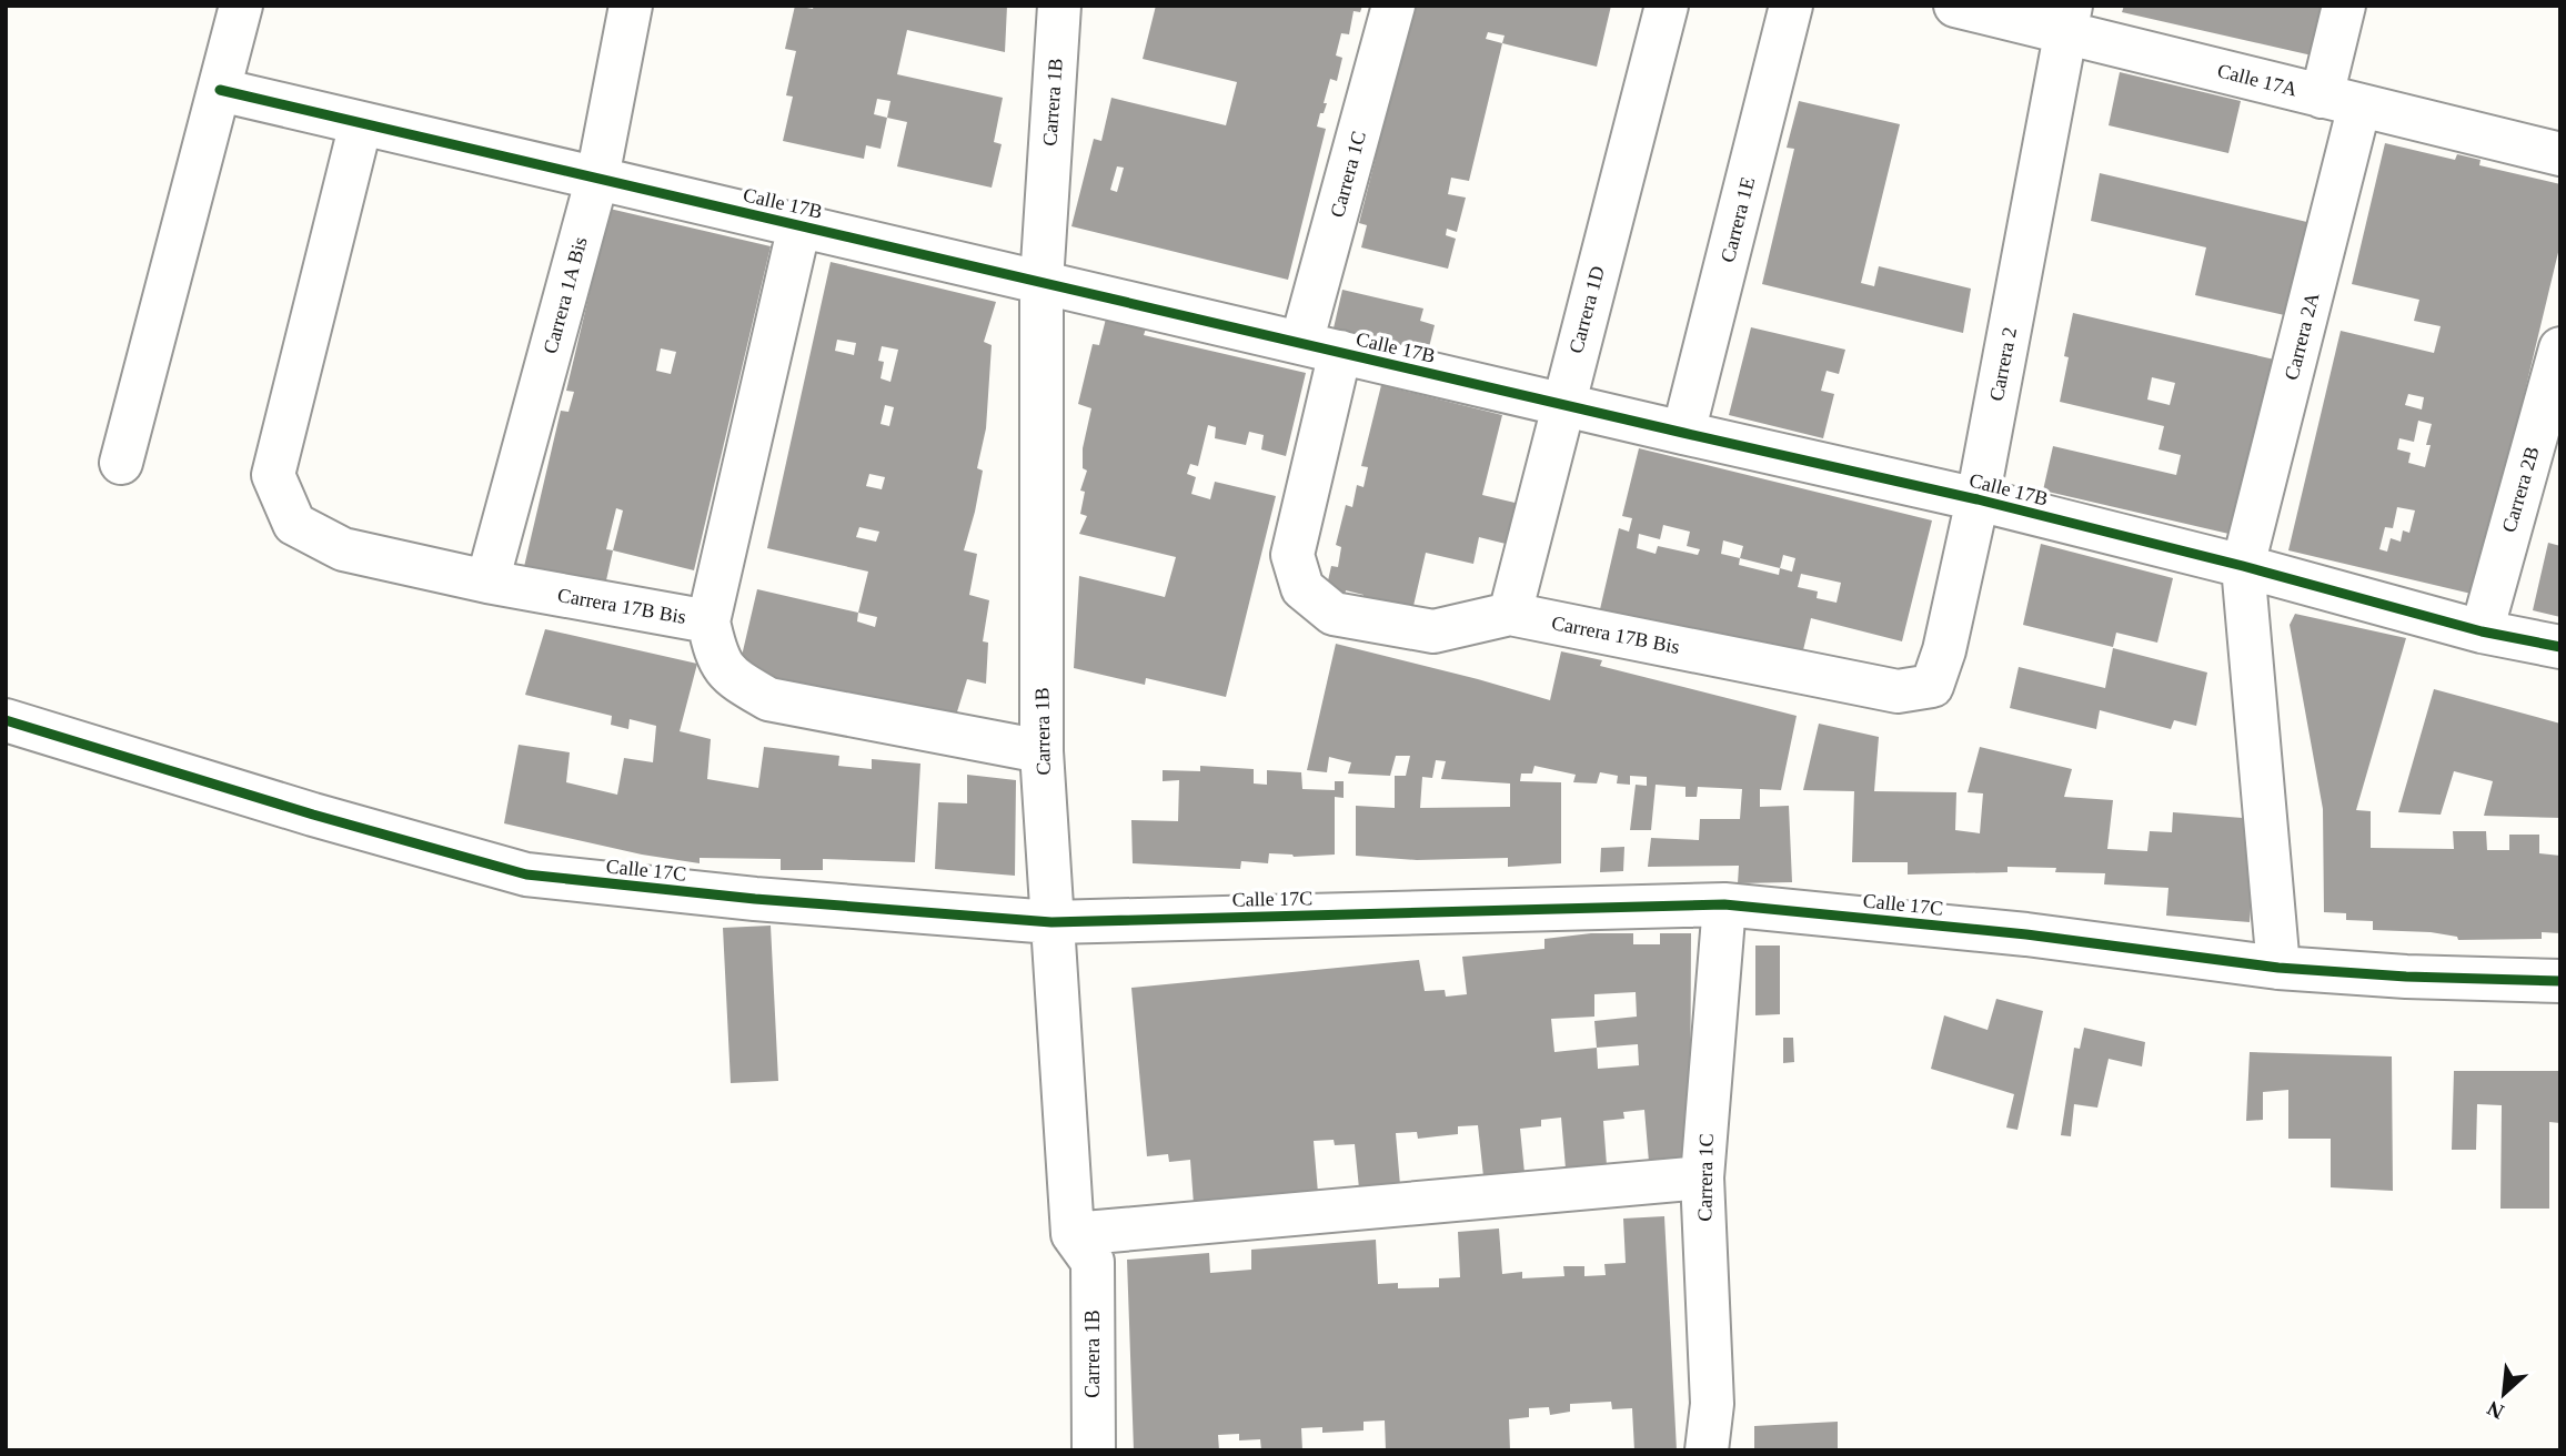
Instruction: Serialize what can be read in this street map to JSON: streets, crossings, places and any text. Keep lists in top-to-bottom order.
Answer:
{
  "streets": {
    "street": [
      "Calle 17A",
      "Carrera 1B",
      "Carrera 1C",
      "Calle 17B",
      "Carrera 1E",
      "Carrera 1A Bis",
      "Carrera 1D",
      "Carrera 2A",
      "Carrera 2",
      "Carrera 2B",
      "Carrera 17B Bis",
      "Calle 17C"
    ]
  },
  "crossings": [
    ["Calle 17A", "Carrera 2A"],
    ["Calle 17A", "Carrera 2"],
    ["Carrera 1B", "Calle 17B"],
    ["Carrera 1B", "Carrera 17B Bis"],
    ["Carrera 1B", "Calle 17C"],
    ["Carrera 1C", "Calle 17B"],
    ["Carrera 1C", "Carrera 17B Bis"],
    ["Carrera 1C", "Calle 17C"],
    ["Calle 17B", "Carrera 1E"],
    ["Calle 17B", "Carrera 1A Bis"],
    ["Calle 17B", "Carrera 1D"],
    ["Calle 17B", "Carrera 2A"],
    ["Calle 17B", "Carrera 2"],
    ["Calle 17B", "Carrera 2B"],
    ["Calle 17B", "Carrera 17B Bis"],
    ["Carrera 1A Bis", "Carrera 17B Bis"],
    ["Carrera 1D", "Carrera 17B Bis"],
    ["Carrera 2A", "Calle 17C"],
    ["Carrera 2", "Carrera 17B Bis"]
  ],
  "north": "bottom left"
}
